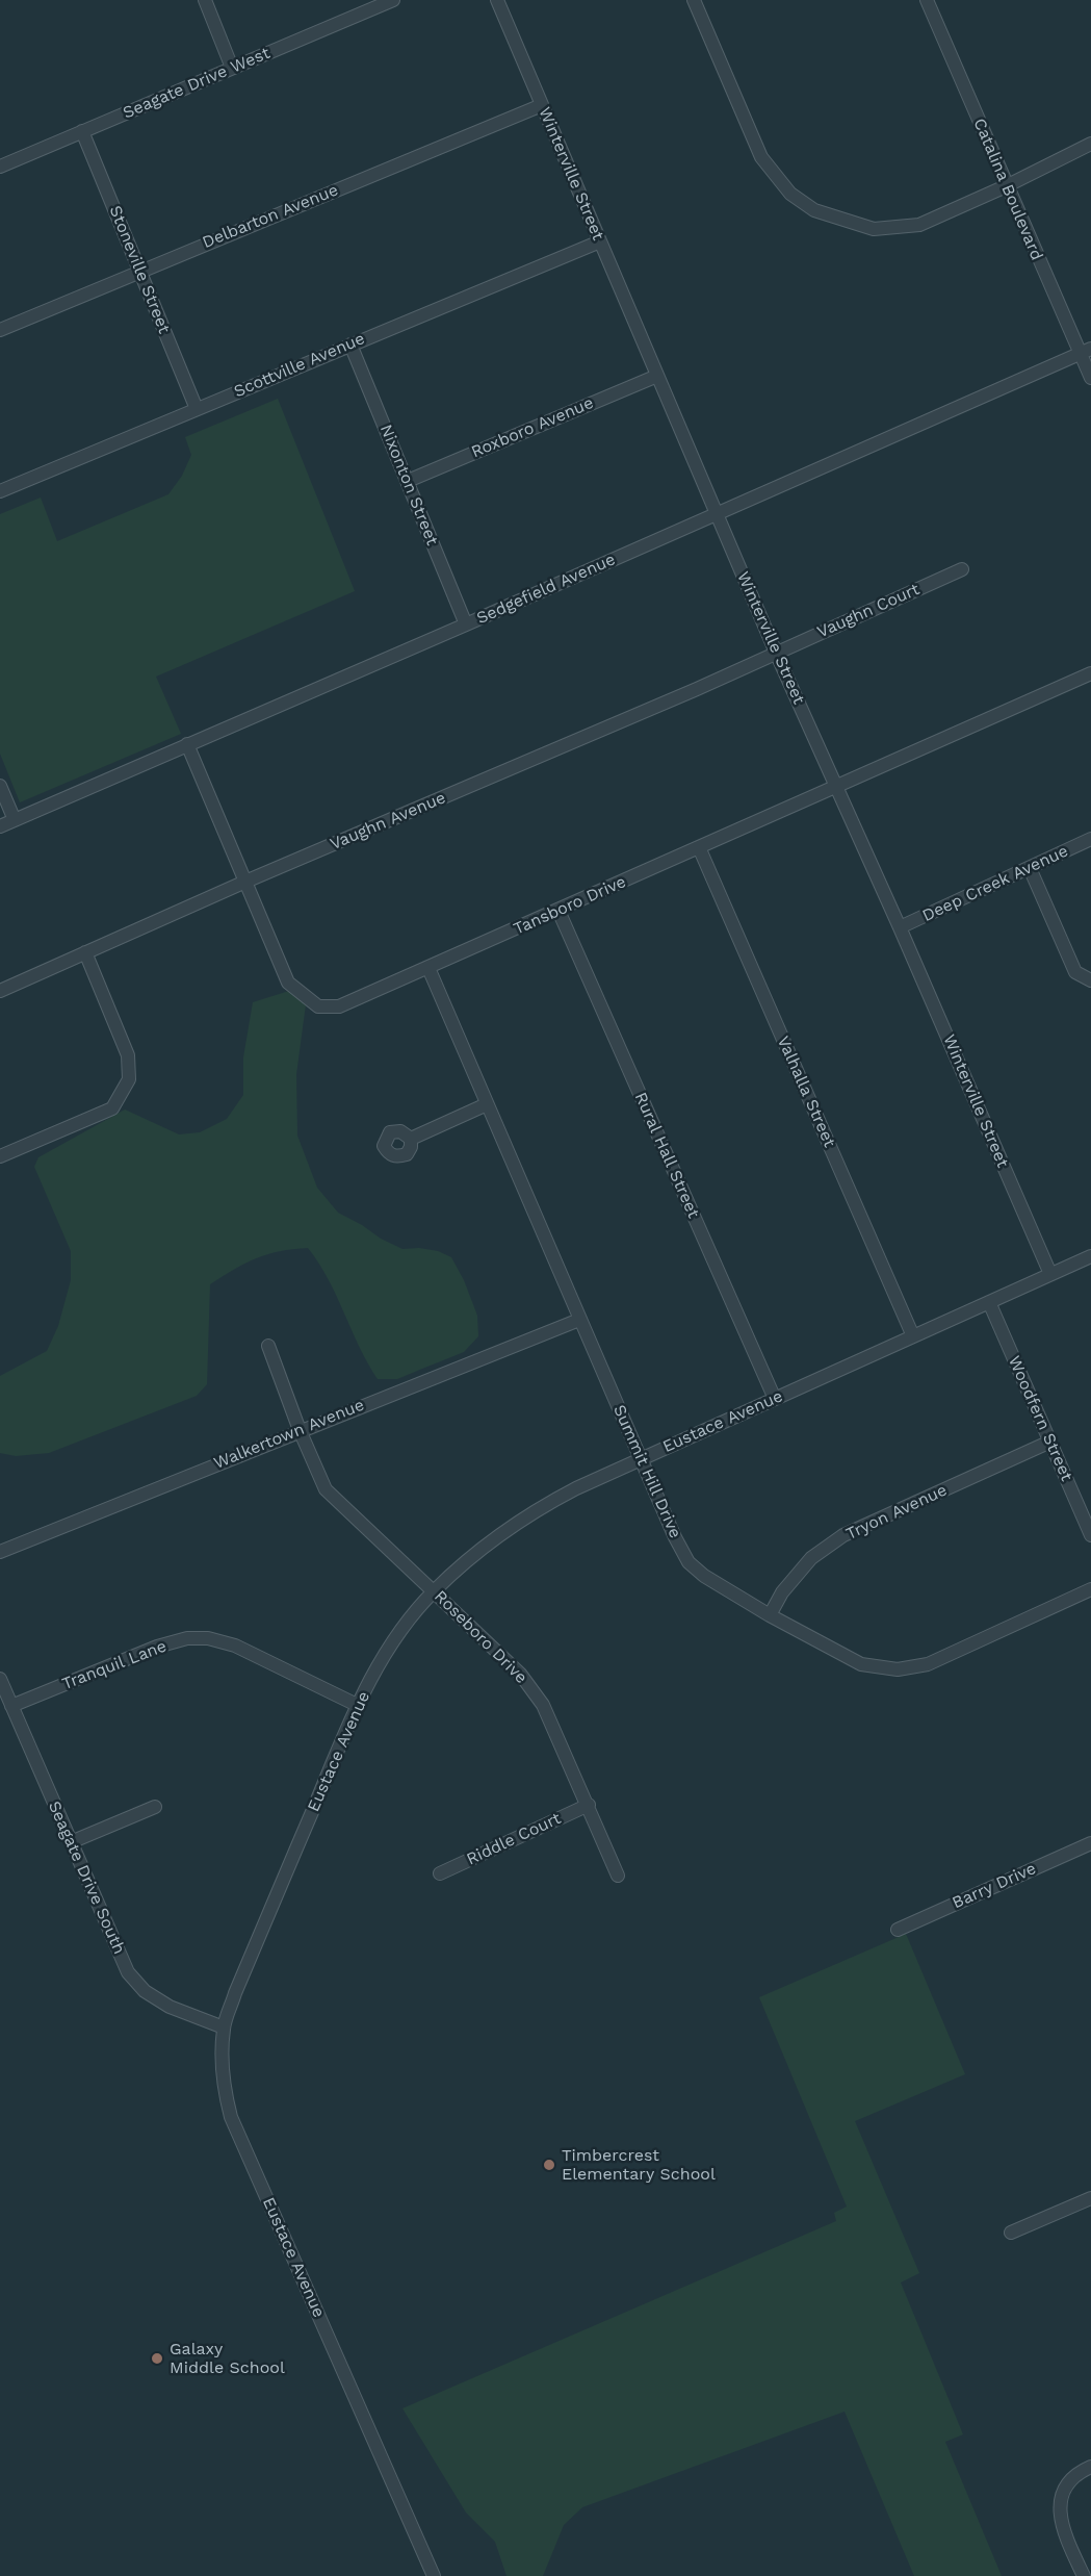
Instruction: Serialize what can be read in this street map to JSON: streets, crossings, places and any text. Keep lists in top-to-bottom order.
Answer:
{
  "streets": {
    "street": [
      "Seagate Drive West",
      "Winterville Street",
      "Catalina Boulevard",
      "Delbarton Avenue",
      "Stoneville Street",
      "Scottville Avenue",
      "Roxboro Avenue",
      "Nixonton Street",
      "Sedgefield Avenue",
      "Vaughn Court",
      "Vaughn Avenue",
      "Deep Creek Avenue",
      "Tansboro Drive",
      "Valhalla Street",
      "Rural Hall Street",
      "Woodfern Street",
      "Eustace Avenue",
      "Walkertown Avenue",
      "Summit Hill Drive",
      "Tryon Avenue",
      "Roseboro Drive",
      "Tranquil Lane",
      "Riddle Court",
      "Seagate Drive South",
      "Barry Drive"
    ]
  },
  "crossings": [
    ["Seagate Drive West", "Stoneville Street"],
    ["Winterville Street", "Delbarton Avenue"],
    ["Winterville Street", "Scottville Avenue"],
    ["Winterville Street", "Roxboro Avenue"],
    ["Winterville Street", "Sedgefield Avenue"],
    ["Winterville Street", "Vaughn Court"],
    ["Winterville Street", "Vaughn Avenue"],
    ["Winterville Street", "Deep Creek Avenue"],
    ["Winterville Street", "Tansboro Drive"],
    ["Winterville Street", "Eustace Avenue"],
    ["Catalina Boulevard", "Sedgefield Avenue"],
    ["Delbarton Avenue", "Stoneville Street"],
    ["Stoneville Street", "Scottville Avenue"],
    ["Scottville Avenue", "Nixonton Street"],
    ["Roxboro Avenue", "Nixonton Street"],
    ["Nixonton Street", "Sedgefield Avenue"],
    ["Sedgefield Avenue", "Tansboro Drive"],
    ["Vaughn Court", "Vaughn Avenue"],
    ["Vaughn Avenue", "Tansboro Drive"],
    ["Tansboro Drive", "Valhalla Street"],
    ["Tansboro Drive", "Rural Hall Street"],
    ["Tansboro Drive", "Summit Hill Drive"],
    ["Valhalla Street", "Eustace Avenue"],
    ["Rural Hall Street", "Eustace Avenue"],
    ["Woodfern Street", "Eustace Avenue"],
    ["Woodfern Street", "Tryon Avenue"],
    ["Eustace Avenue", "Summit Hill Drive"],
    ["Eustace Avenue", "Roseboro Drive"],
    ["Eustace Avenue", "Tranquil Lane"],
    ["Eustace Avenue", "Seagate Drive South"],
    ["Walkertown Avenue", "Summit Hill Drive"],
    ["Walkertown Avenue", "Roseboro Drive"],
    ["Summit Hill Drive", "Tryon Avenue"],
    ["Roseboro Drive", "Riddle Court"],
    ["Tranquil Lane", "Seagate Drive South"]
  ],
  "places": ["Timbercrest Elementary School", "Galaxy Middle School"]
}
